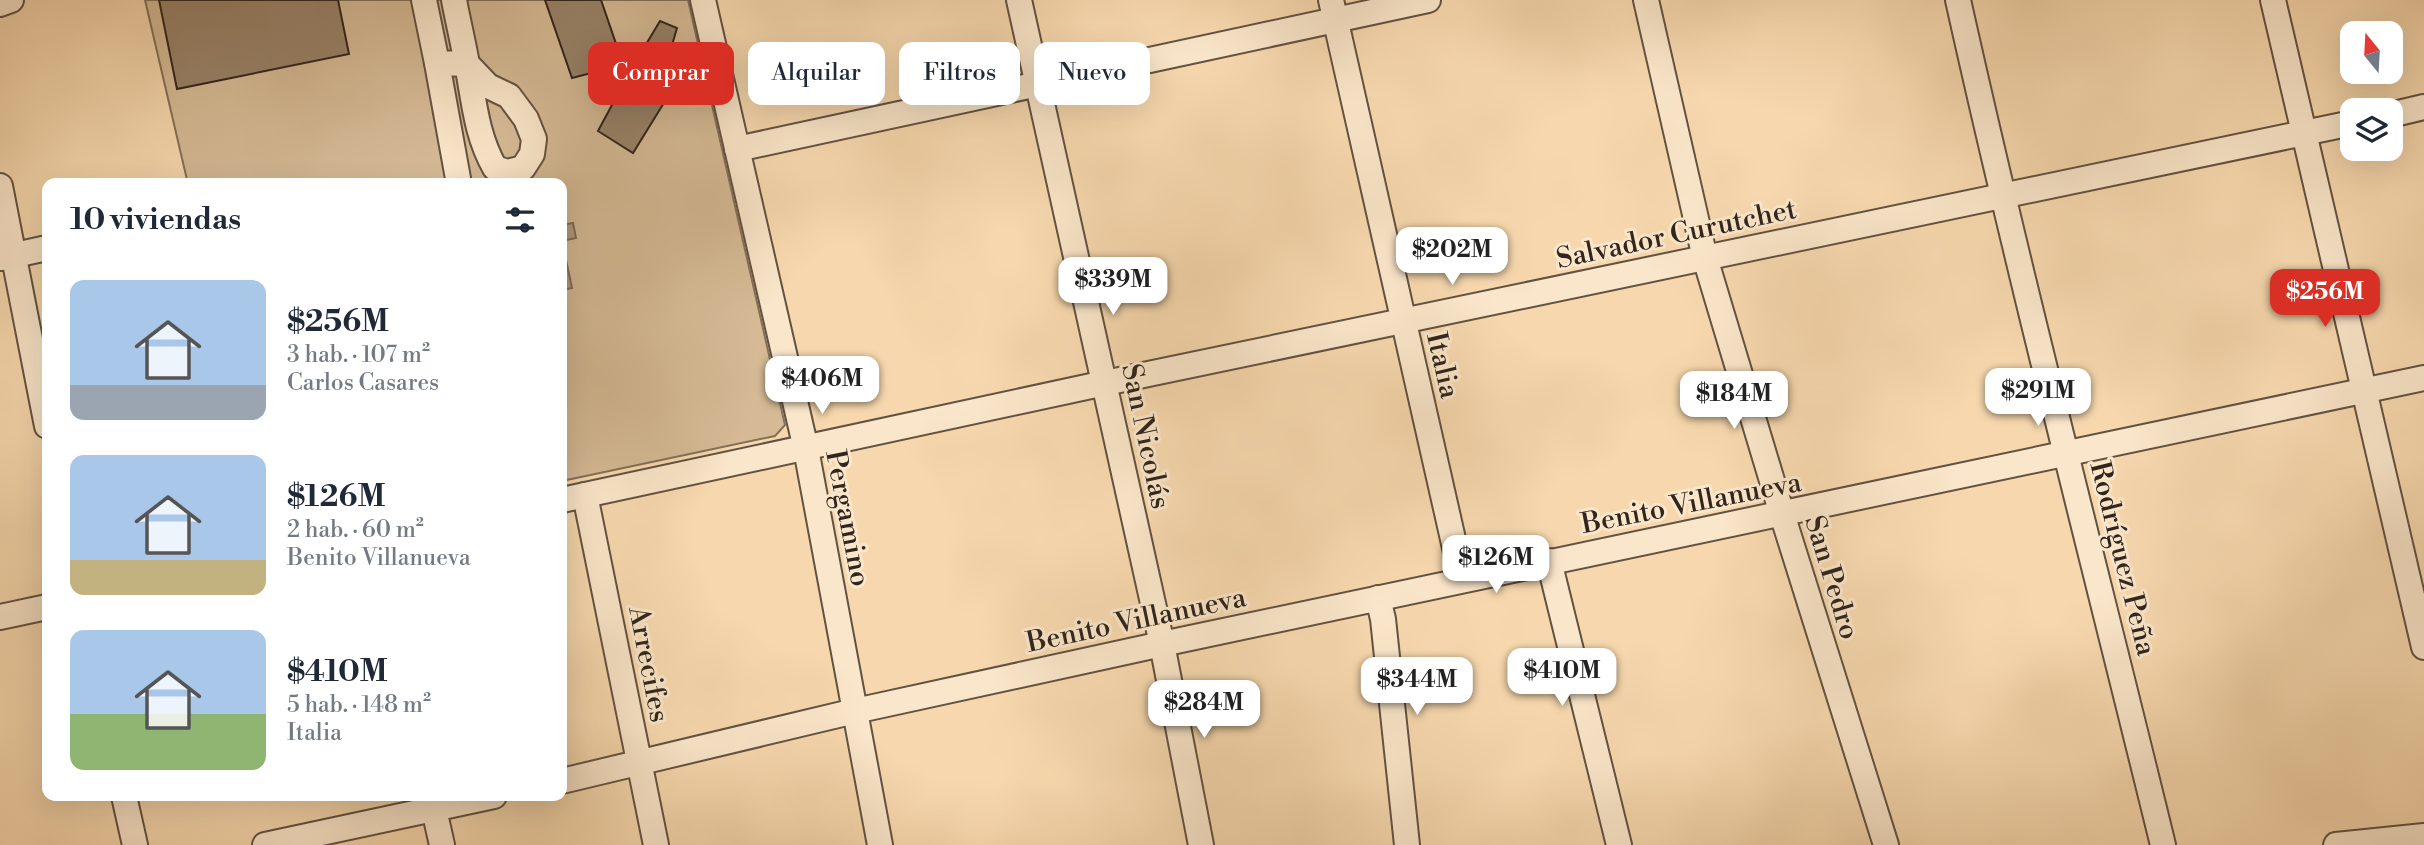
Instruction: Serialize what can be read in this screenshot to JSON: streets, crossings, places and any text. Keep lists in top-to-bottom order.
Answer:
{
  "streets": {
    "street": [
      "Salvador Curutchet",
      "Italia",
      "San Nicolás",
      "Benito Villanueva",
      "Pergamino",
      "Rodríguez Peña",
      "San Pedro",
      "Arrecifes"
    ]
  },
  "crossings": [
    ["Salvador Curutchet", "Italia"],
    ["Salvador Curutchet", "San Nicolás"],
    ["Salvador Curutchet", "Pergamino"],
    ["Salvador Curutchet", "Rodríguez Peña"],
    ["Salvador Curutchet", "San Pedro"],
    ["Salvador Curutchet", "Arrecifes"],
    ["Italia", "Benito Villanueva"],
    ["San Nicolás", "Benito Villanueva"],
    ["Benito Villanueva", "Pergamino"],
    ["Benito Villanueva", "Rodríguez Peña"],
    ["Benito Villanueva", "San Pedro"],
    ["Benito Villanueva", "Arrecifes"]
  ],
  "north": "top",
  "page": {
    "chip": [
      "Comprar",
      "Alquilar",
      "Filtros",
      "Nuevo"
    ],
    "heading": "10 viviendas",
    "price": [
      "$202M",
      "$339M",
      "$256M",
      "$406M",
      "$291M",
      "$184M",
      "$126M",
      "$410M",
      "$344M",
      "$284M"
    ],
    "list": [
      {
        "name": "$256M",
        "note": "3 hab. · 107 m² · Carlos Casares"
      },
      {
        "name": "$126M",
        "note": "2 hab. · 60 m² · Benito Villanueva"
      },
      {
        "name": "$410M",
        "note": "5 hab. · 148 m² · Italia"
      }
    ]
  }
}
